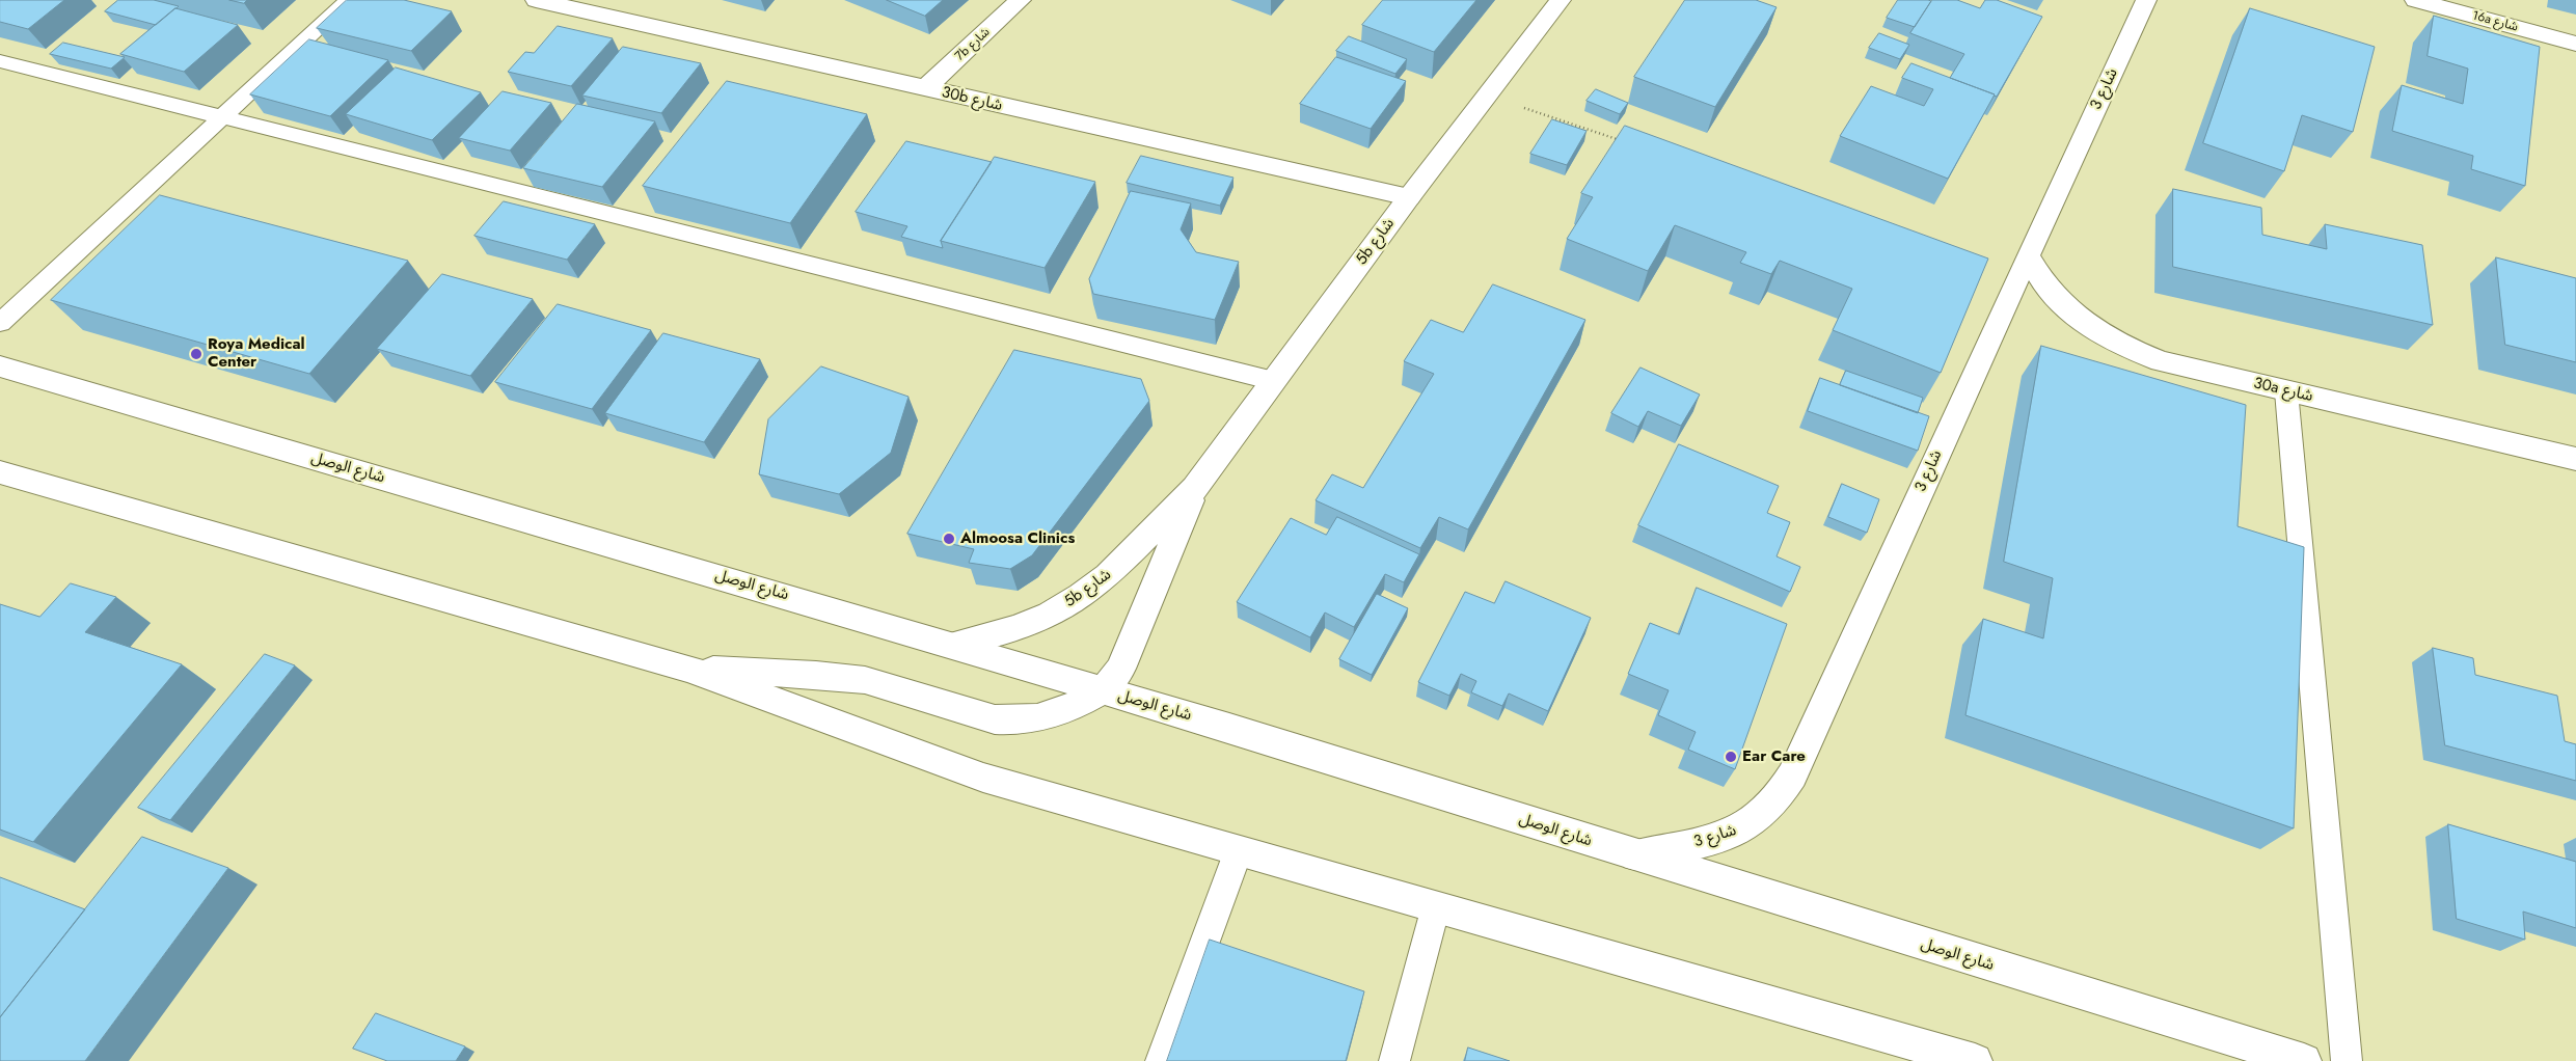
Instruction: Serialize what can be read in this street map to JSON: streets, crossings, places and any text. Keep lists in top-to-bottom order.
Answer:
{
  "streets": {
    "street": [
      "16a شارع",
      "7b شارع",
      "شارع 3",
      "30b شارع",
      "5b شارع",
      "30a شارع",
      "شارع الوصل"
    ]
  },
  "crossings": [
    ["7b شارع", "30b شارع"],
    ["شارع 3", "30a شارع"],
    ["شارع 3", "شارع الوصل"],
    ["30b شارع", "5b شارع"],
    ["5b شارع", "شارع الوصل"]
  ],
  "places": ["Roya Medical Center", "Almoosa Clinics", "Ear Care"]
}
